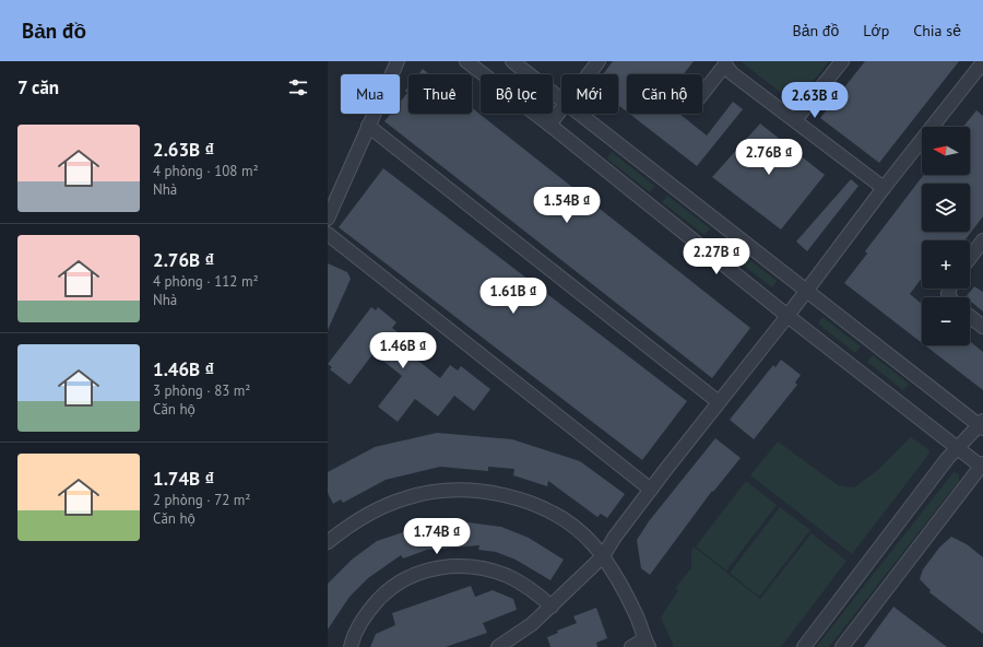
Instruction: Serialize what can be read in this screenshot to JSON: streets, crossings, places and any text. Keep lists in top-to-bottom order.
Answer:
{
  "north": "left",
  "page": {
    "header": "Bản đồ",
    "nav": ["Bản đồ", "Lớp", "Chia sẻ"],
    "heading": "7 căn",
    "chip": [
      "Mua",
      "Thuê",
      "Bộ lọc",
      "Mới",
      "Căn hộ"
    ],
    "price": [
      "2.63B ₫",
      "2.76B ₫",
      "1.54B ₫",
      "2.27B ₫",
      "1.61B ₫",
      "1.46B ₫",
      "1.74B ₫"
    ],
    "list": [
      {
        "name": "2.63B ₫",
        "note": "4 phòng · 108 m² · Nhà"
      },
      {
        "name": "2.76B ₫",
        "note": "4 phòng · 112 m² · Nhà"
      },
      {
        "name": "1.46B ₫",
        "note": "3 phòng · 83 m² · Căn hộ"
      },
      {
        "name": "1.74B ₫",
        "note": "2 phòng · 72 m² · Căn hộ"
      }
    ],
    "map_buttons": ["+", "−"]
  }
}
